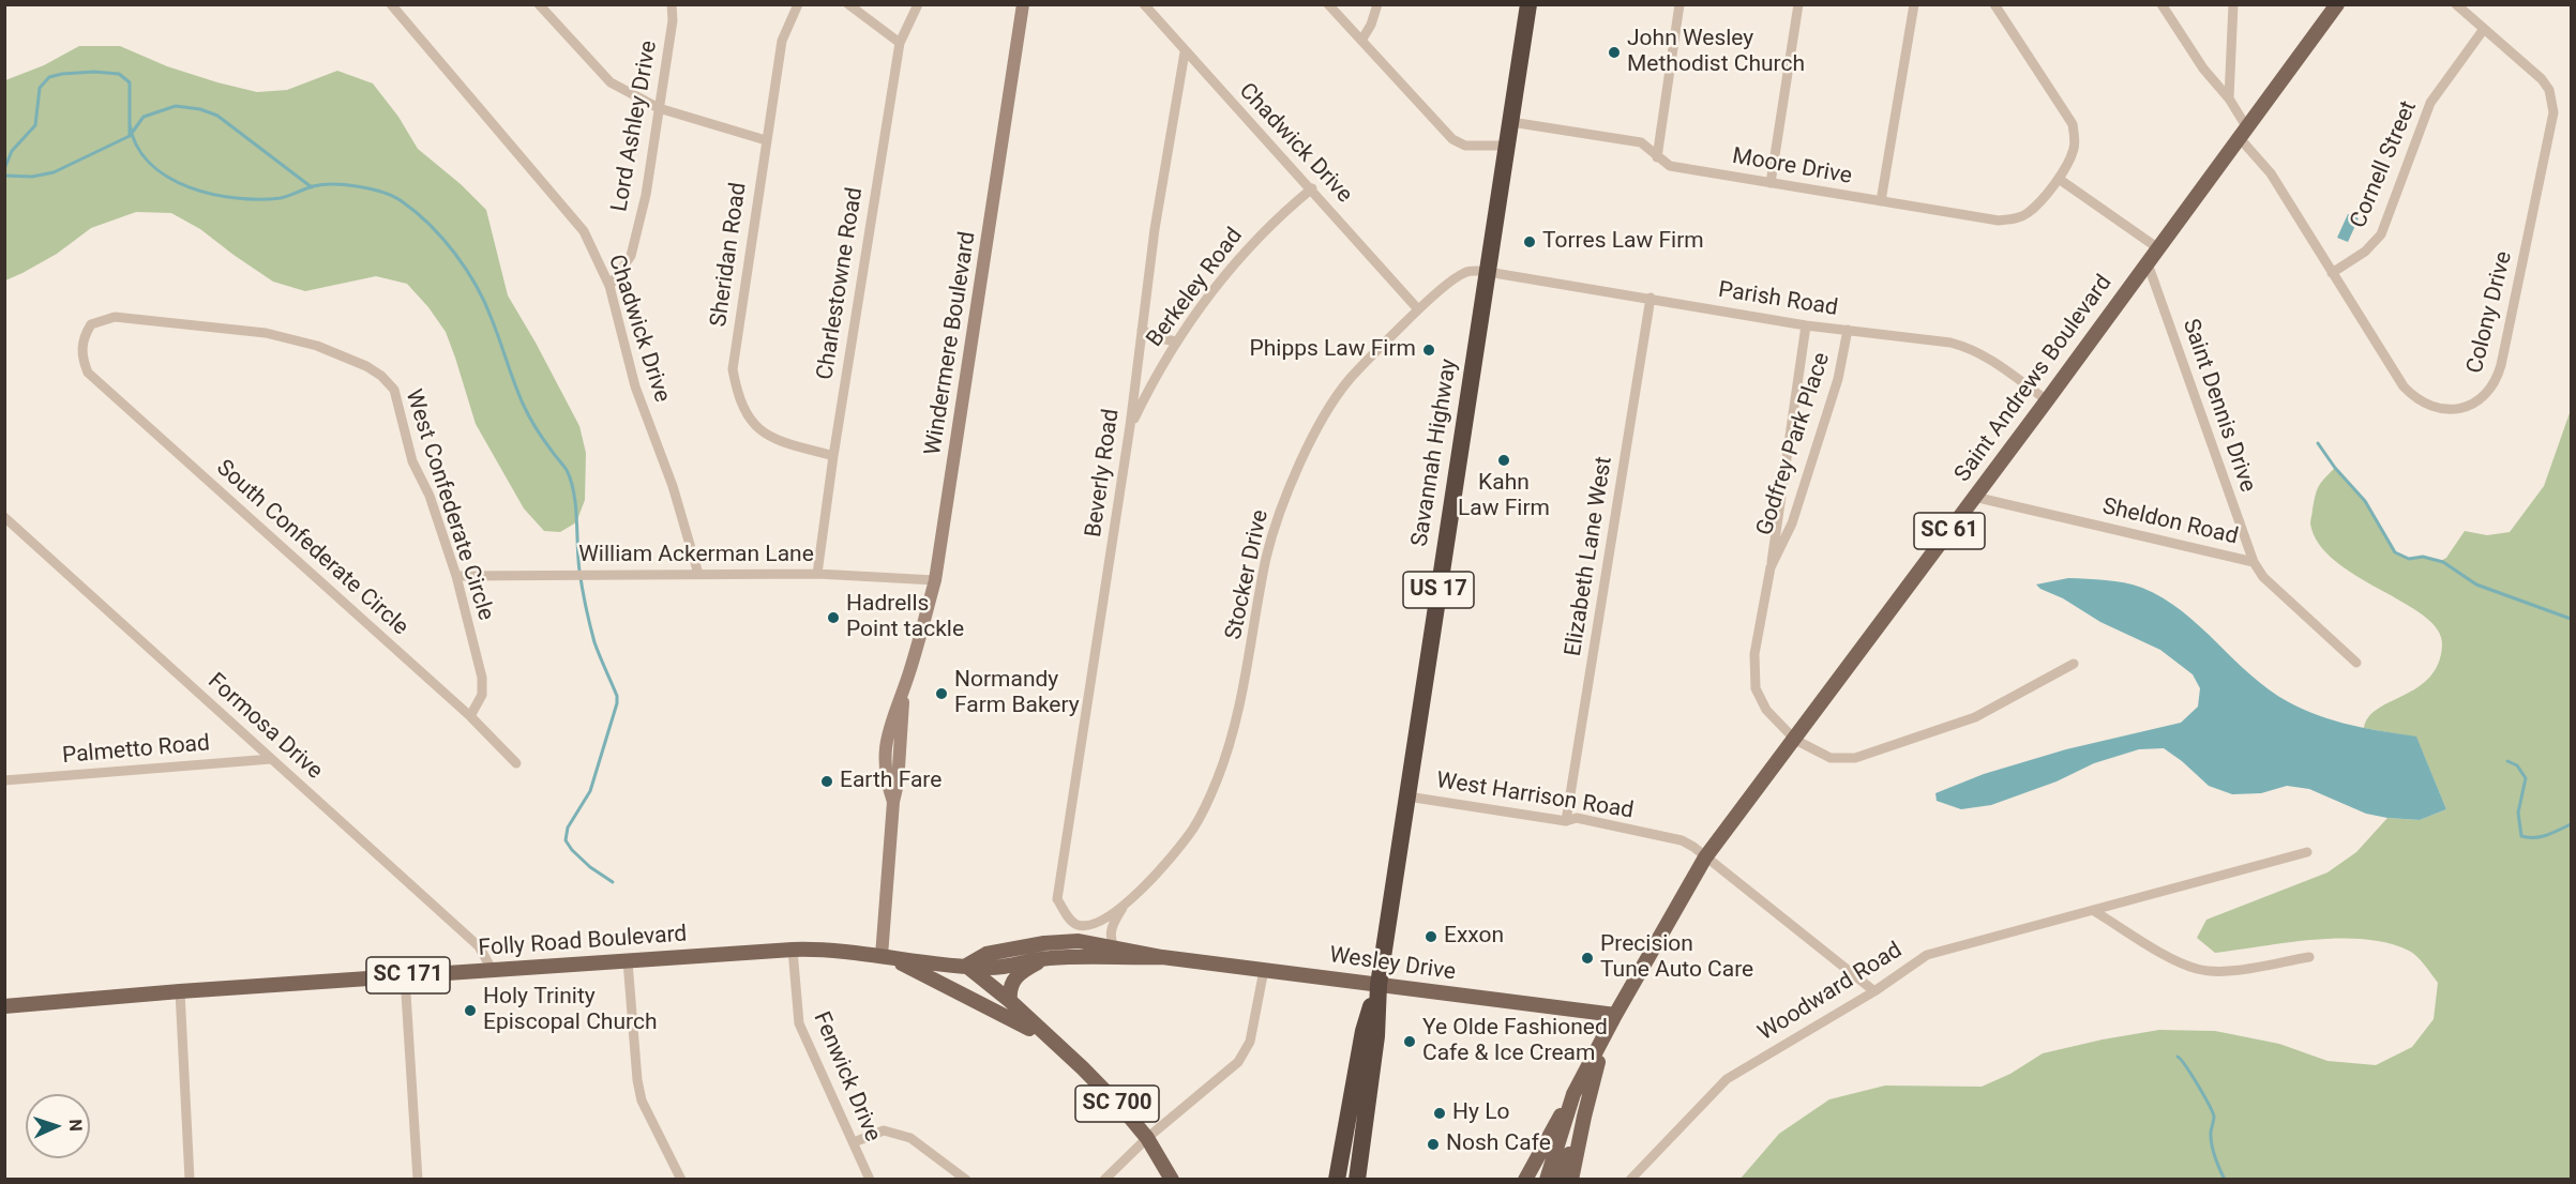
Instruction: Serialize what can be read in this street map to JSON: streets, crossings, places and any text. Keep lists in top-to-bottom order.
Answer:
{
  "streets": {
    "highway": ["Savannah Highway", "US 17"],
    "main road": [
      "Saint Andrews Boulevard",
      "SC 61",
      "Folly Road Boulevard",
      "Wesley Drive",
      "SC 171",
      "SC 700"
    ],
    "street": [
      "Lord Ashley Drive",
      "Chadwick Drive",
      "Cornell Street",
      "Moore Drive",
      "Sheridan Road",
      "Charlestowne Road",
      "Berkeley Road",
      "Parish Road",
      "Colony Drive",
      "Windermere Boulevard",
      "Saint Dennis Drive",
      "Godfrey Park Place",
      "Beverly Road",
      "West Confederate Circle",
      "Sheldon Road",
      "South Confederate Circle",
      "William Ackerman Lane",
      "Elizabeth Lane West",
      "Stocker Drive",
      "Formosa Drive",
      "Palmetto Road",
      "West Harrison Road",
      "Woodward Road",
      "Fenwick Drive"
    ]
  },
  "crossings": [
    ["Lord Ashley Drive", "Chadwick Drive"],
    ["Chadwick Drive", "Berkeley Road"],
    ["Chadwick Drive", "Beverly Road"],
    ["Chadwick Drive", "William Ackerman Lane"],
    ["Chadwick Drive", "Stocker Drive"],
    ["Cornell Street", "Colony Drive"],
    ["Moore Drive", "Savannah Highway"],
    ["Sheridan Road", "Charlestowne Road"],
    ["Charlestowne Road", "William Ackerman Lane"],
    ["Berkeley Road", "Beverly Road"],
    ["Parish Road", "Saint Andrews Boulevard"],
    ["Parish Road", "Godfrey Park Place"],
    ["Parish Road", "Savannah Highway"],
    ["Parish Road", "Elizabeth Lane West"],
    ["Parish Road", "Stocker Drive"],
    ["Colony Drive", "Saint Andrews Boulevard"],
    ["Windermere Boulevard", "William Ackerman Lane"],
    ["Windermere Boulevard", "Folly Road Boulevard"],
    ["Saint Andrews Boulevard", "Saint Dennis Drive"],
    ["Saint Andrews Boulevard", "Godfrey Park Place"],
    ["Saint Andrews Boulevard", "Sheldon Road"],
    ["Saint Andrews Boulevard", "SC 61"],
    ["Saint Andrews Boulevard", "West Harrison Road"],
    ["Saint Andrews Boulevard", "Wesley Drive"],
    ["Saint Dennis Drive", "Sheldon Road"],
    ["Savannah Highway", "Stocker Drive"],
    ["Savannah Highway", "West Harrison Road"],
    ["Savannah Highway", "Wesley Drive"],
    ["Beverly Road", "Stocker Drive"],
    ["West Confederate Circle", "South Confederate Circle"],
    ["West Confederate Circle", "William Ackerman Lane"],
    ["Elizabeth Lane West", "West Harrison Road"],
    ["Stocker Drive", "Wesley Drive"],
    ["Formosa Drive", "Palmetto Road"],
    ["Formosa Drive", "Folly Road Boulevard"],
    ["West Harrison Road", "Woodward Road"],
    ["Folly Road Boulevard", "Wesley Drive"],
    ["Folly Road Boulevard", "Fenwick Drive"]
  ],
  "places": [
    "John Wesley Methodist Church",
    "Torres Law Firm",
    "Phipps Law Firm",
    "Kahn Law Firm",
    "Hadrells Point tackle",
    "Normandy Farm Bakery",
    "Earth Fare",
    "Exxon",
    "Precision Tune Auto Care",
    "Holy Trinity Episcopal Church",
    "Ye Olde Fashioned Cafe & Ice Cream",
    "Hy Lo",
    "Nosh Cafe"
  ],
  "north": "right"
}
